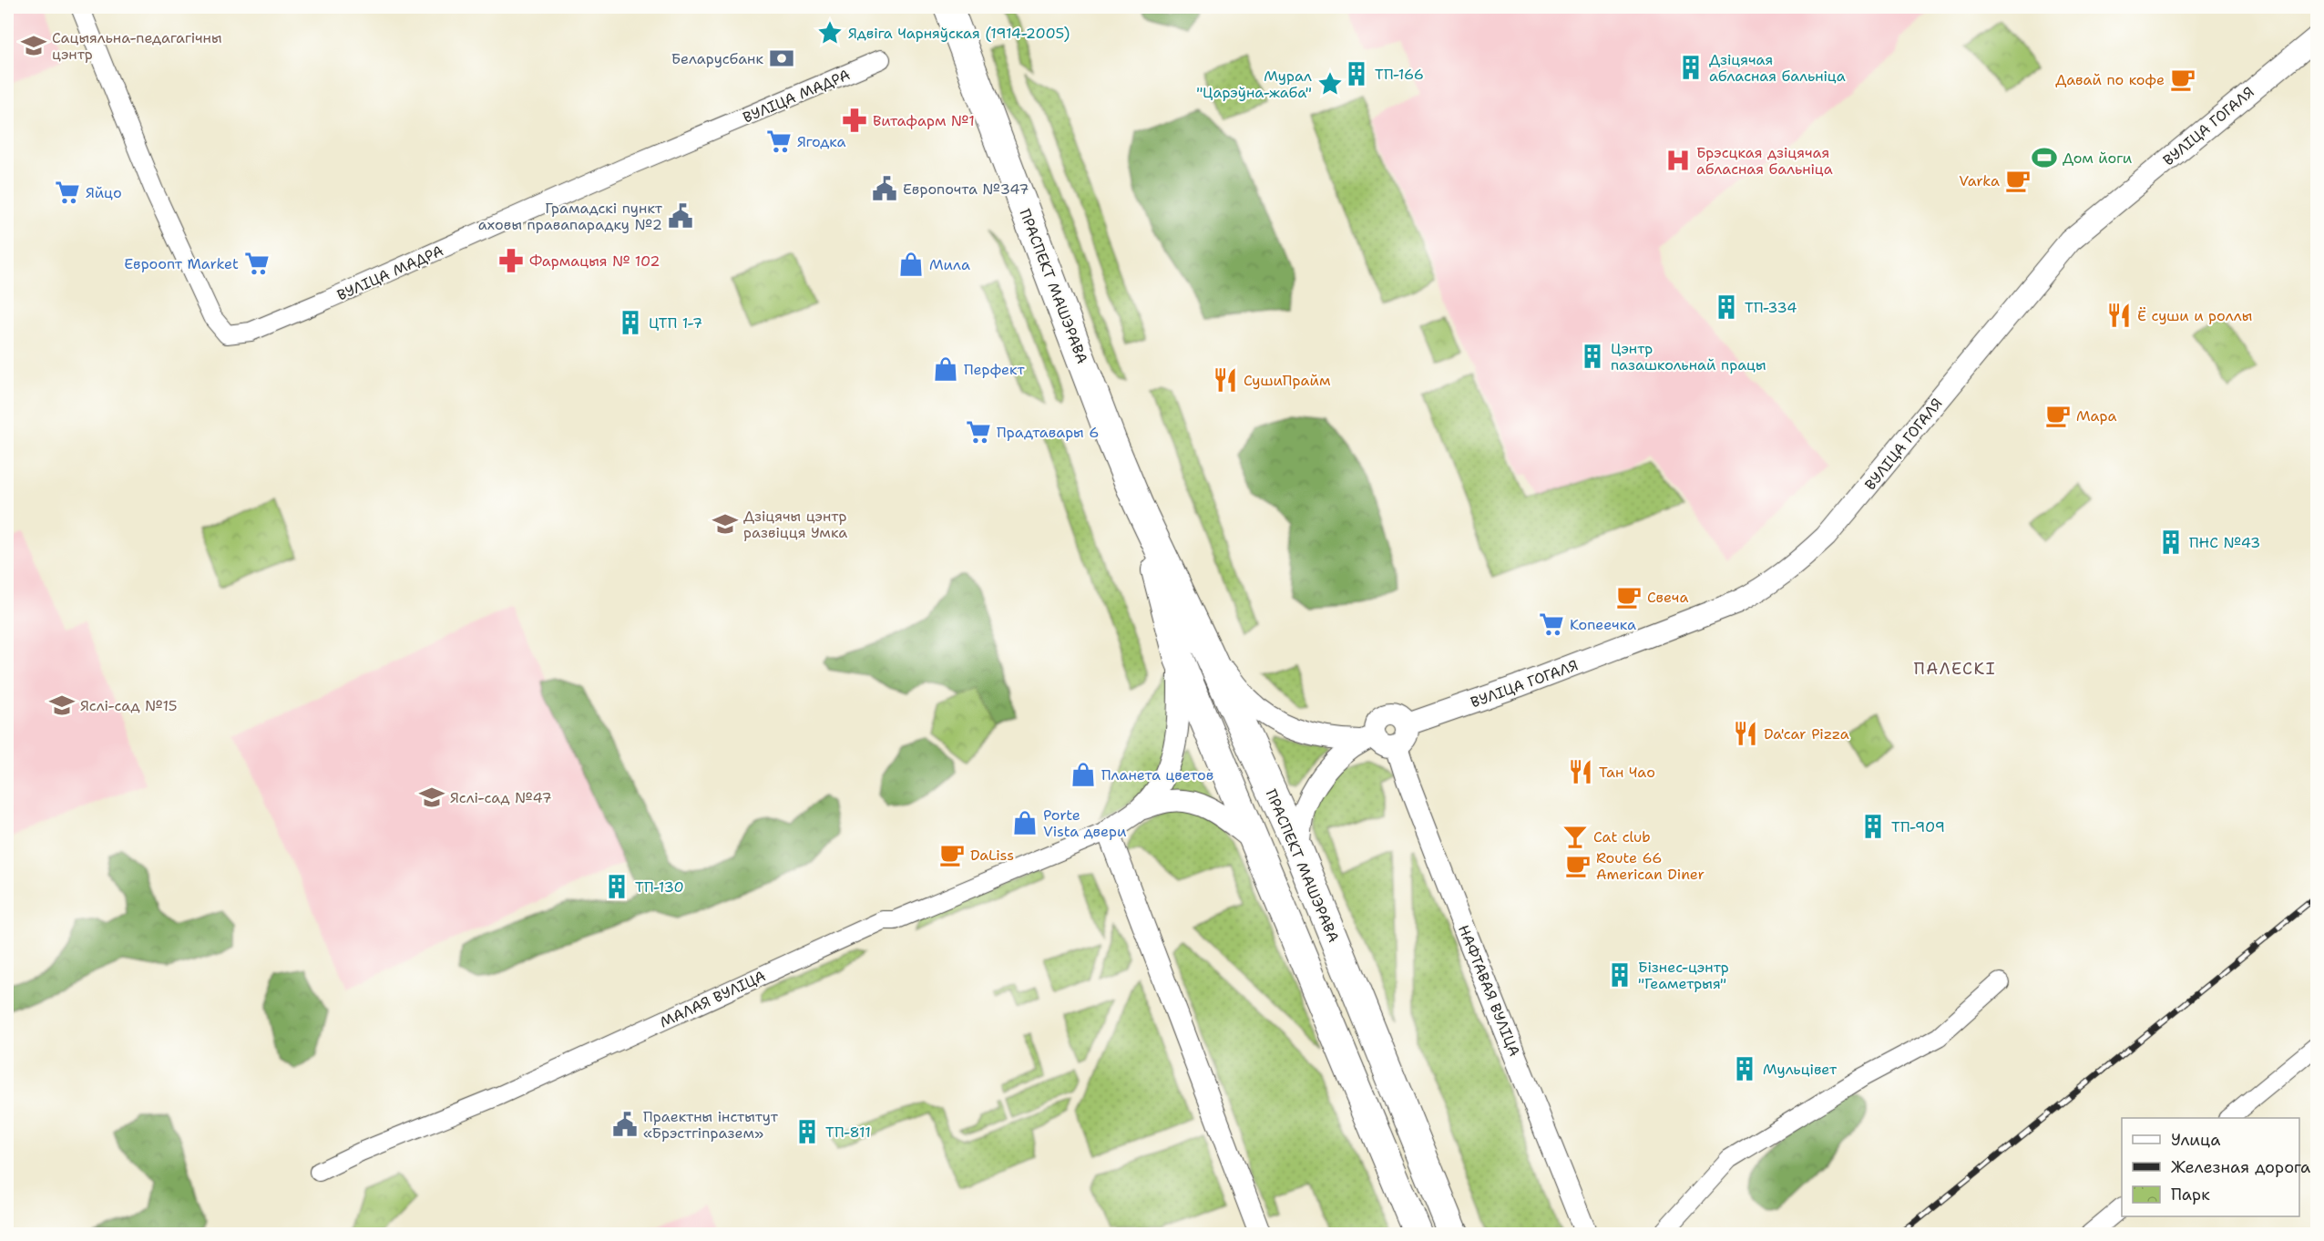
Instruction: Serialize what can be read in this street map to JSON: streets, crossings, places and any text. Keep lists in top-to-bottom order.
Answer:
{
  "streets": {
    "main road": ["ПРАСПЕКТ МАШЭРАВА"],
    "street": [
      "ВУЛІЦА МАДРА",
      "ВУЛІЦА ГОГАЛЯ",
      "НАФТАВАЯ ВУЛІЦА",
      "МАЛАЯ ВУЛІЦА"
    ]
  },
  "crossings": [
    ["ВУЛІЦА ГОГАЛЯ", "НАФТАВАЯ ВУЛІЦА"]
  ],
  "districts": ["ПАЛЕСКІ"],
  "places": {
    "place": ["Ядвіга Чарняўская (1914-2005)", "Мурал \"Царэўна-жаба\""],
    "school or university": [
      "Сацыяльна-педагагічны цэнтр",
      "Дзіцячы цэнтр развіцця Умка",
      "Яслі-сад №15",
      "Яслі-сад №47"
    ],
    "bank": ["Беларусбанк"],
    "building": [
      "Дзіцячая абласная бальніца",
      "ТП-166",
      "ТП-334",
      "ЦТП 1-7",
      "Цэнтр пазашкольнай працы",
      "ПНС №43",
      "ТП-909",
      "ТП-130",
      "Бізнес-цэнтр \"Геаметрыя\"",
      "Мульцівет",
      "ТП-811"
    ],
    "cafe": [
      "Давай по кофе",
      "Varka",
      "Мара",
      "Свеча",
      "DaLiss",
      "Route 66 American Diner"
    ],
    "pharmacy": ["Витафарм №1", "Фармацыя № 102"],
    "supermarket": [
      "Ягодка",
      "Яйцо",
      "Евроопт Market",
      "Прадтавары 6",
      "Копеечка"
    ],
    "sports": ["Дом йоги"],
    "hospital": ["Брэсцкая дзіцячая абласная бальніца"],
    "public building": ["Европочта №347", "Грамадскі пункт аховы правапарадку №2", "Праектны інстытут «Брэстгіпразем»"],
    "shop": [
      "Мила",
      "Перфект",
      "Планета цветов",
      "Porte Vista двери"
    ],
    "restaurant": [
      "Ё суши и роллы",
      "СушиПрайм",
      "Da'car Pizza",
      "Тан Чао"
    ],
    "bar": ["Cat club"]
  },
  "legend": ["Улица", "Железная дорога", "Парк"]
}
